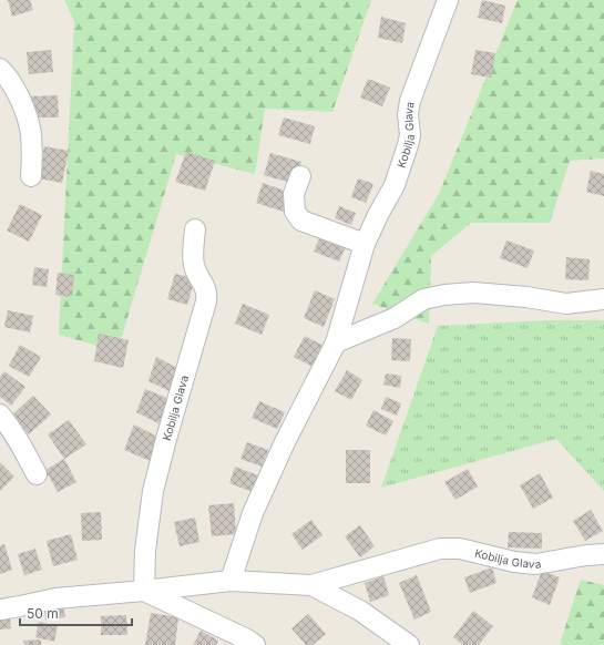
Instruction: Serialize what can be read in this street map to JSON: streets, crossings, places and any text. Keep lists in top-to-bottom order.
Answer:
{
  "streets": {
    "street": ["Kobilja Glava"]
  },
  "scale_bar": "50 m"
}
